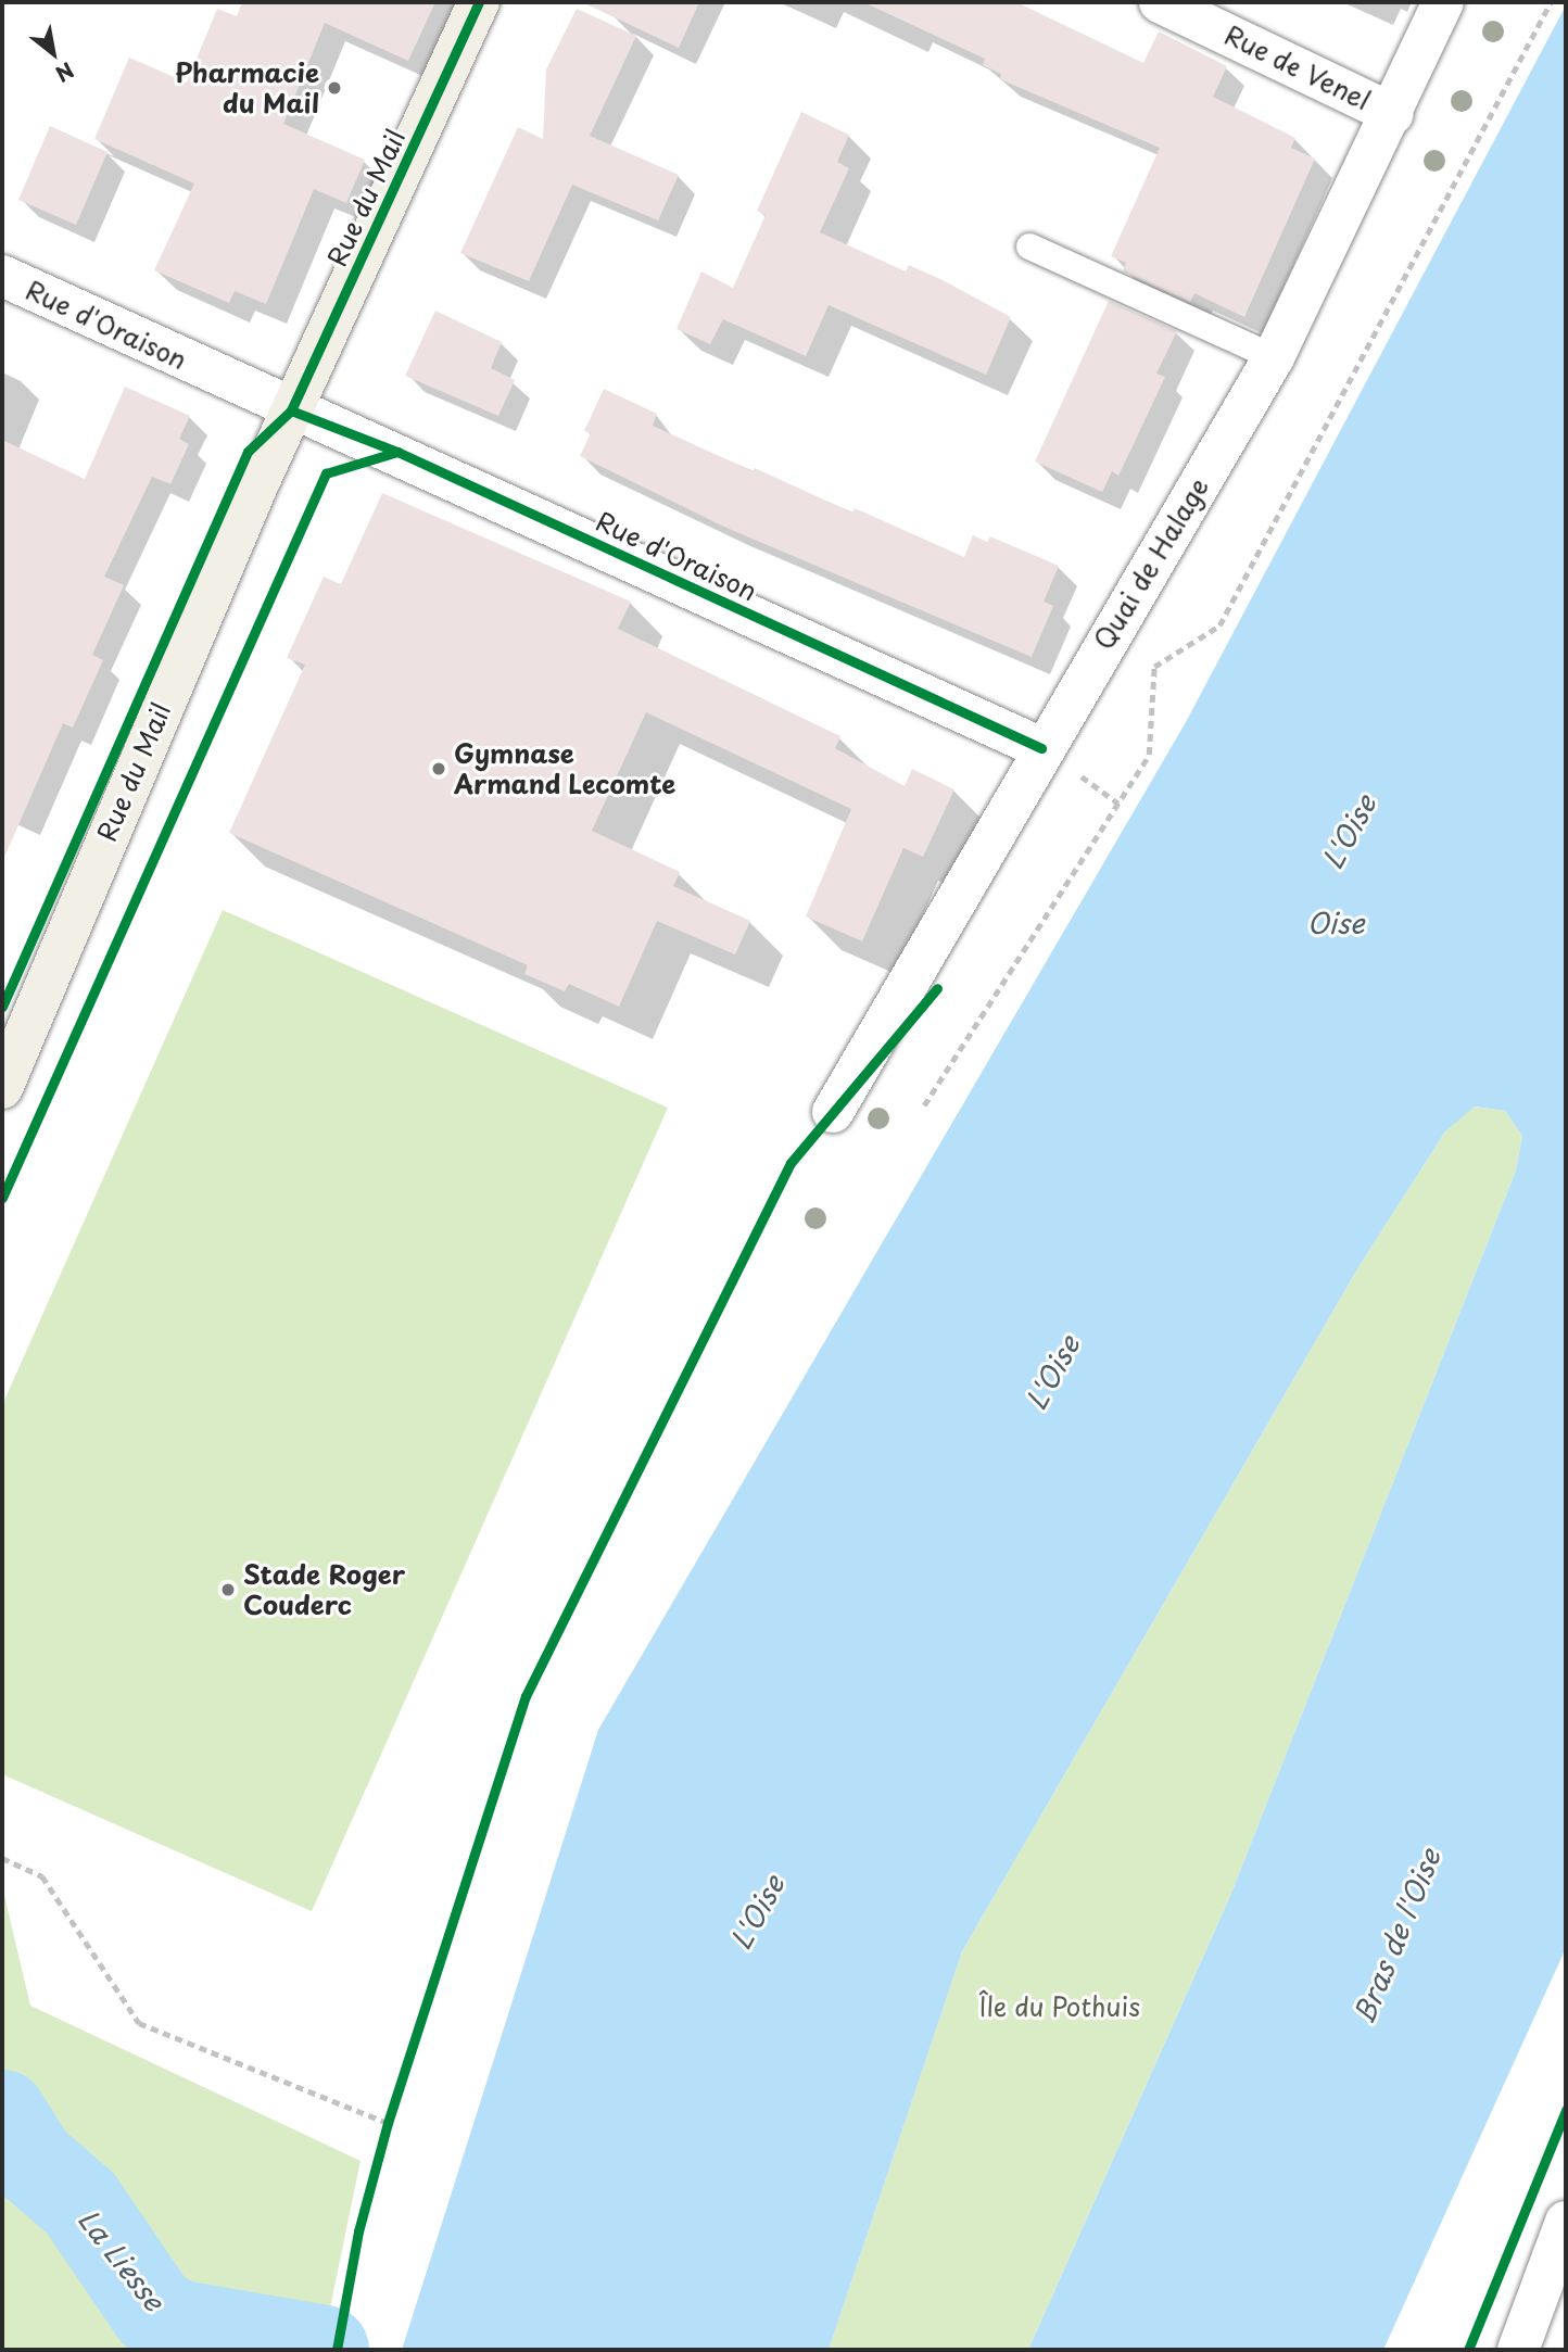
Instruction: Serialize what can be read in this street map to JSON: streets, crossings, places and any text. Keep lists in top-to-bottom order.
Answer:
{
  "streets": {
    "main road": ["Rue du Mail"],
    "street": ["Rue de Venel", "Rue d'Oraison", "Quai de Halage"]
  },
  "crossings": [
    ["Rue de Venel", "Quai de Halage"],
    ["Rue du Mail", "Rue d'Oraison"],
    ["Rue d'Oraison", "Quai de Halage"]
  ],
  "water": [
    "L'Oise",
    "Oise",
    "Bras de l'Oise",
    "La Liesse"
  ],
  "parks": ["Île du Pothuis"],
  "places": ["Pharmacie du Mail", "Gymnase Armand Lecomte", "Stade Roger Couderc"],
  "north": "bottom right"
}
